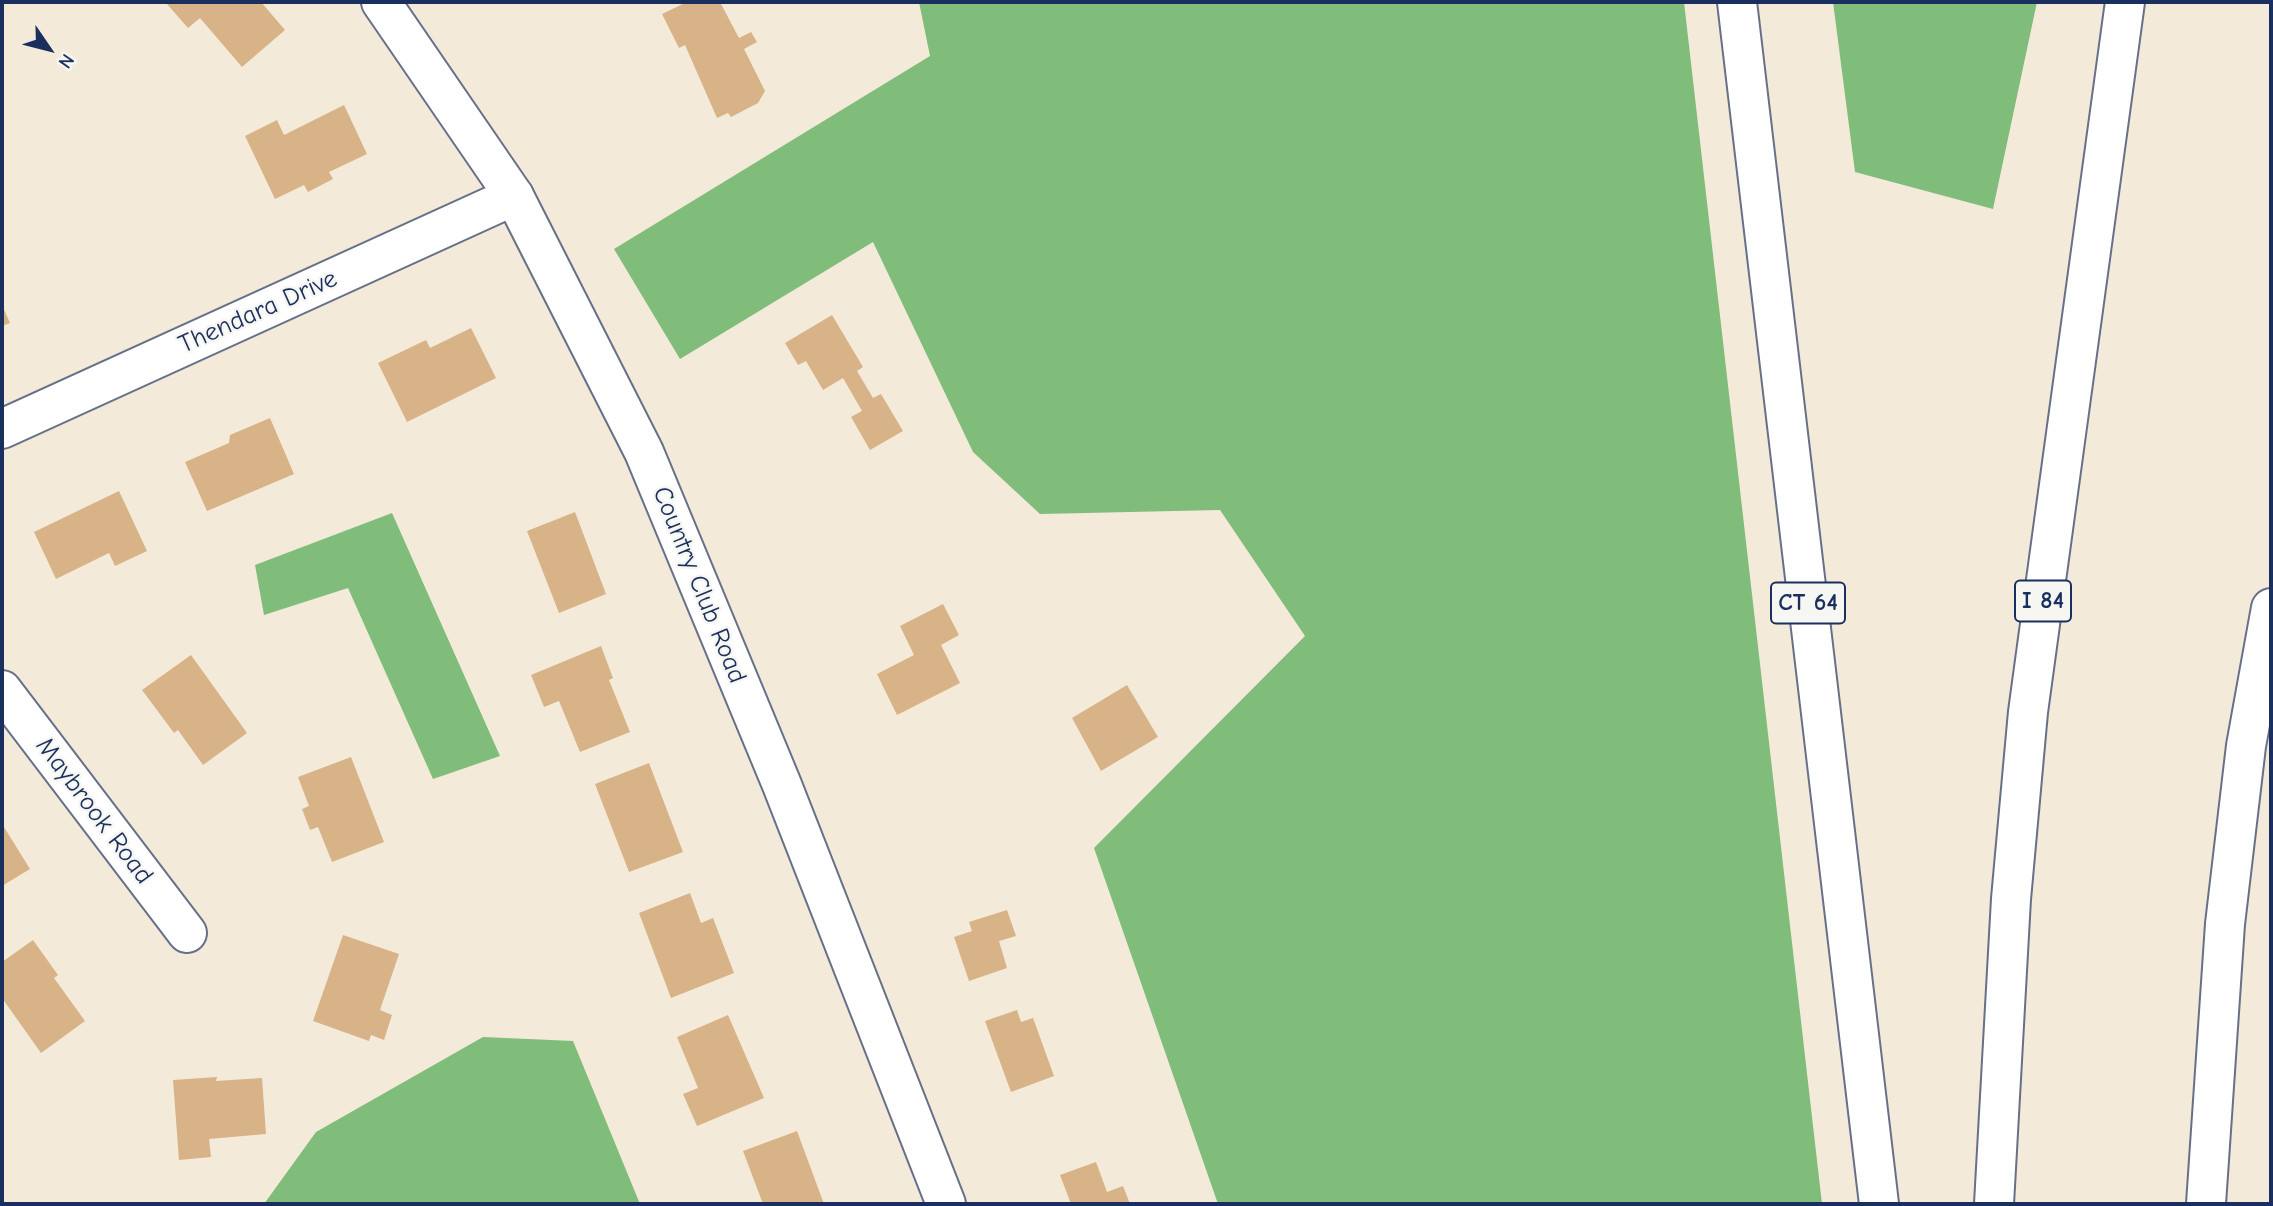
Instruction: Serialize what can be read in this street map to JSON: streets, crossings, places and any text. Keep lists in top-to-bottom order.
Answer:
{
  "streets": {
    "main road": [
      "Thendara Drive",
      "Country Club Road",
      "I 84",
      "CT 64",
      "Maybrook Road"
    ]
  },
  "crossings": [
    ["Thendara Drive", "Country Club Road"]
  ],
  "north": "bottom right"
}
